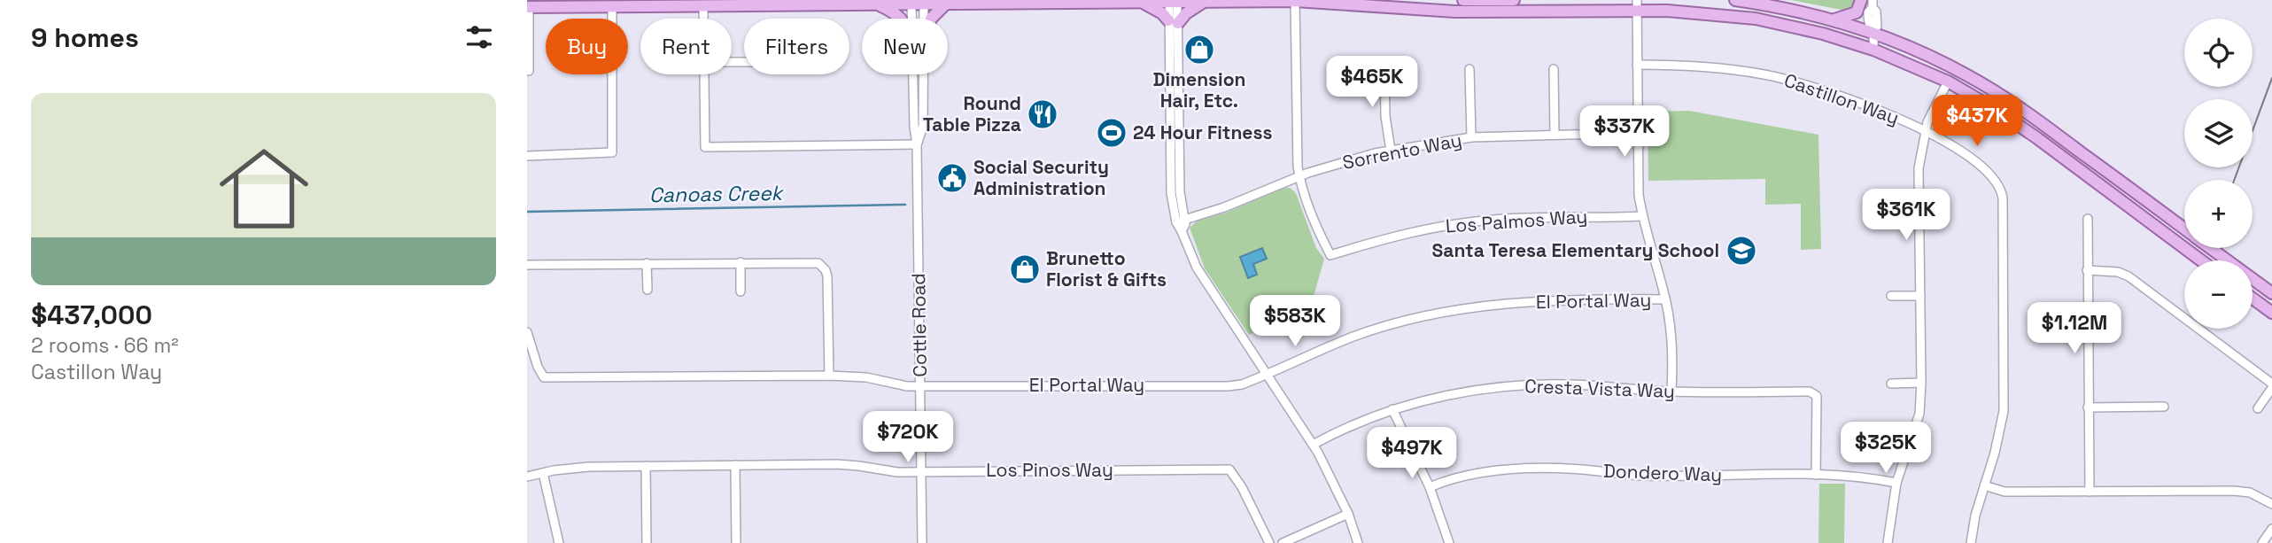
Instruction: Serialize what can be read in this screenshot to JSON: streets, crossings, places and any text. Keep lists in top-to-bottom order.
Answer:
{
  "streets": {
    "street": [
      "Castillon Way",
      "Sorrento Way",
      "Los Palmos Way",
      "El Portal Way",
      "Cottle Road",
      "Cresta Vista Way",
      "Los Pinos Way",
      "Dondero Way"
    ]
  },
  "crossings": [
    ["Sorrento Way", "Los Palmos Way"],
    ["El Portal Way", "Cottle Road"],
    ["Cottle Road", "Los Pinos Way"],
    ["Cresta Vista Way", "Dondero Way"]
  ],
  "water": ["Canoas Creek"],
  "places": {
    "shop": ["Dimension Hair, Etc.", "Brunetto Florist & Gifts"],
    "restaurant": ["Round Table Pizza"],
    "sports": ["24 Hour Fitness"],
    "public building": ["Social Security Administration"],
    "school or university": ["Santa Teresa Elementary School"]
  },
  "page": {
    "heading": "9 homes",
    "map_buttons": ["+", "−"],
    "chip": [
      "Buy",
      "Rent",
      "Filters",
      "New"
    ],
    "price": [
      "$465K",
      "$437K",
      "$337K",
      "$361K",
      "$583K",
      "$1.12M",
      "$720K",
      "$325K",
      "$497K"
    ],
    "list": [
      {
        "name": "$437,000",
        "note": "2 rooms · 66 m² · Castillon Way"
      }
    ]
  }
}
